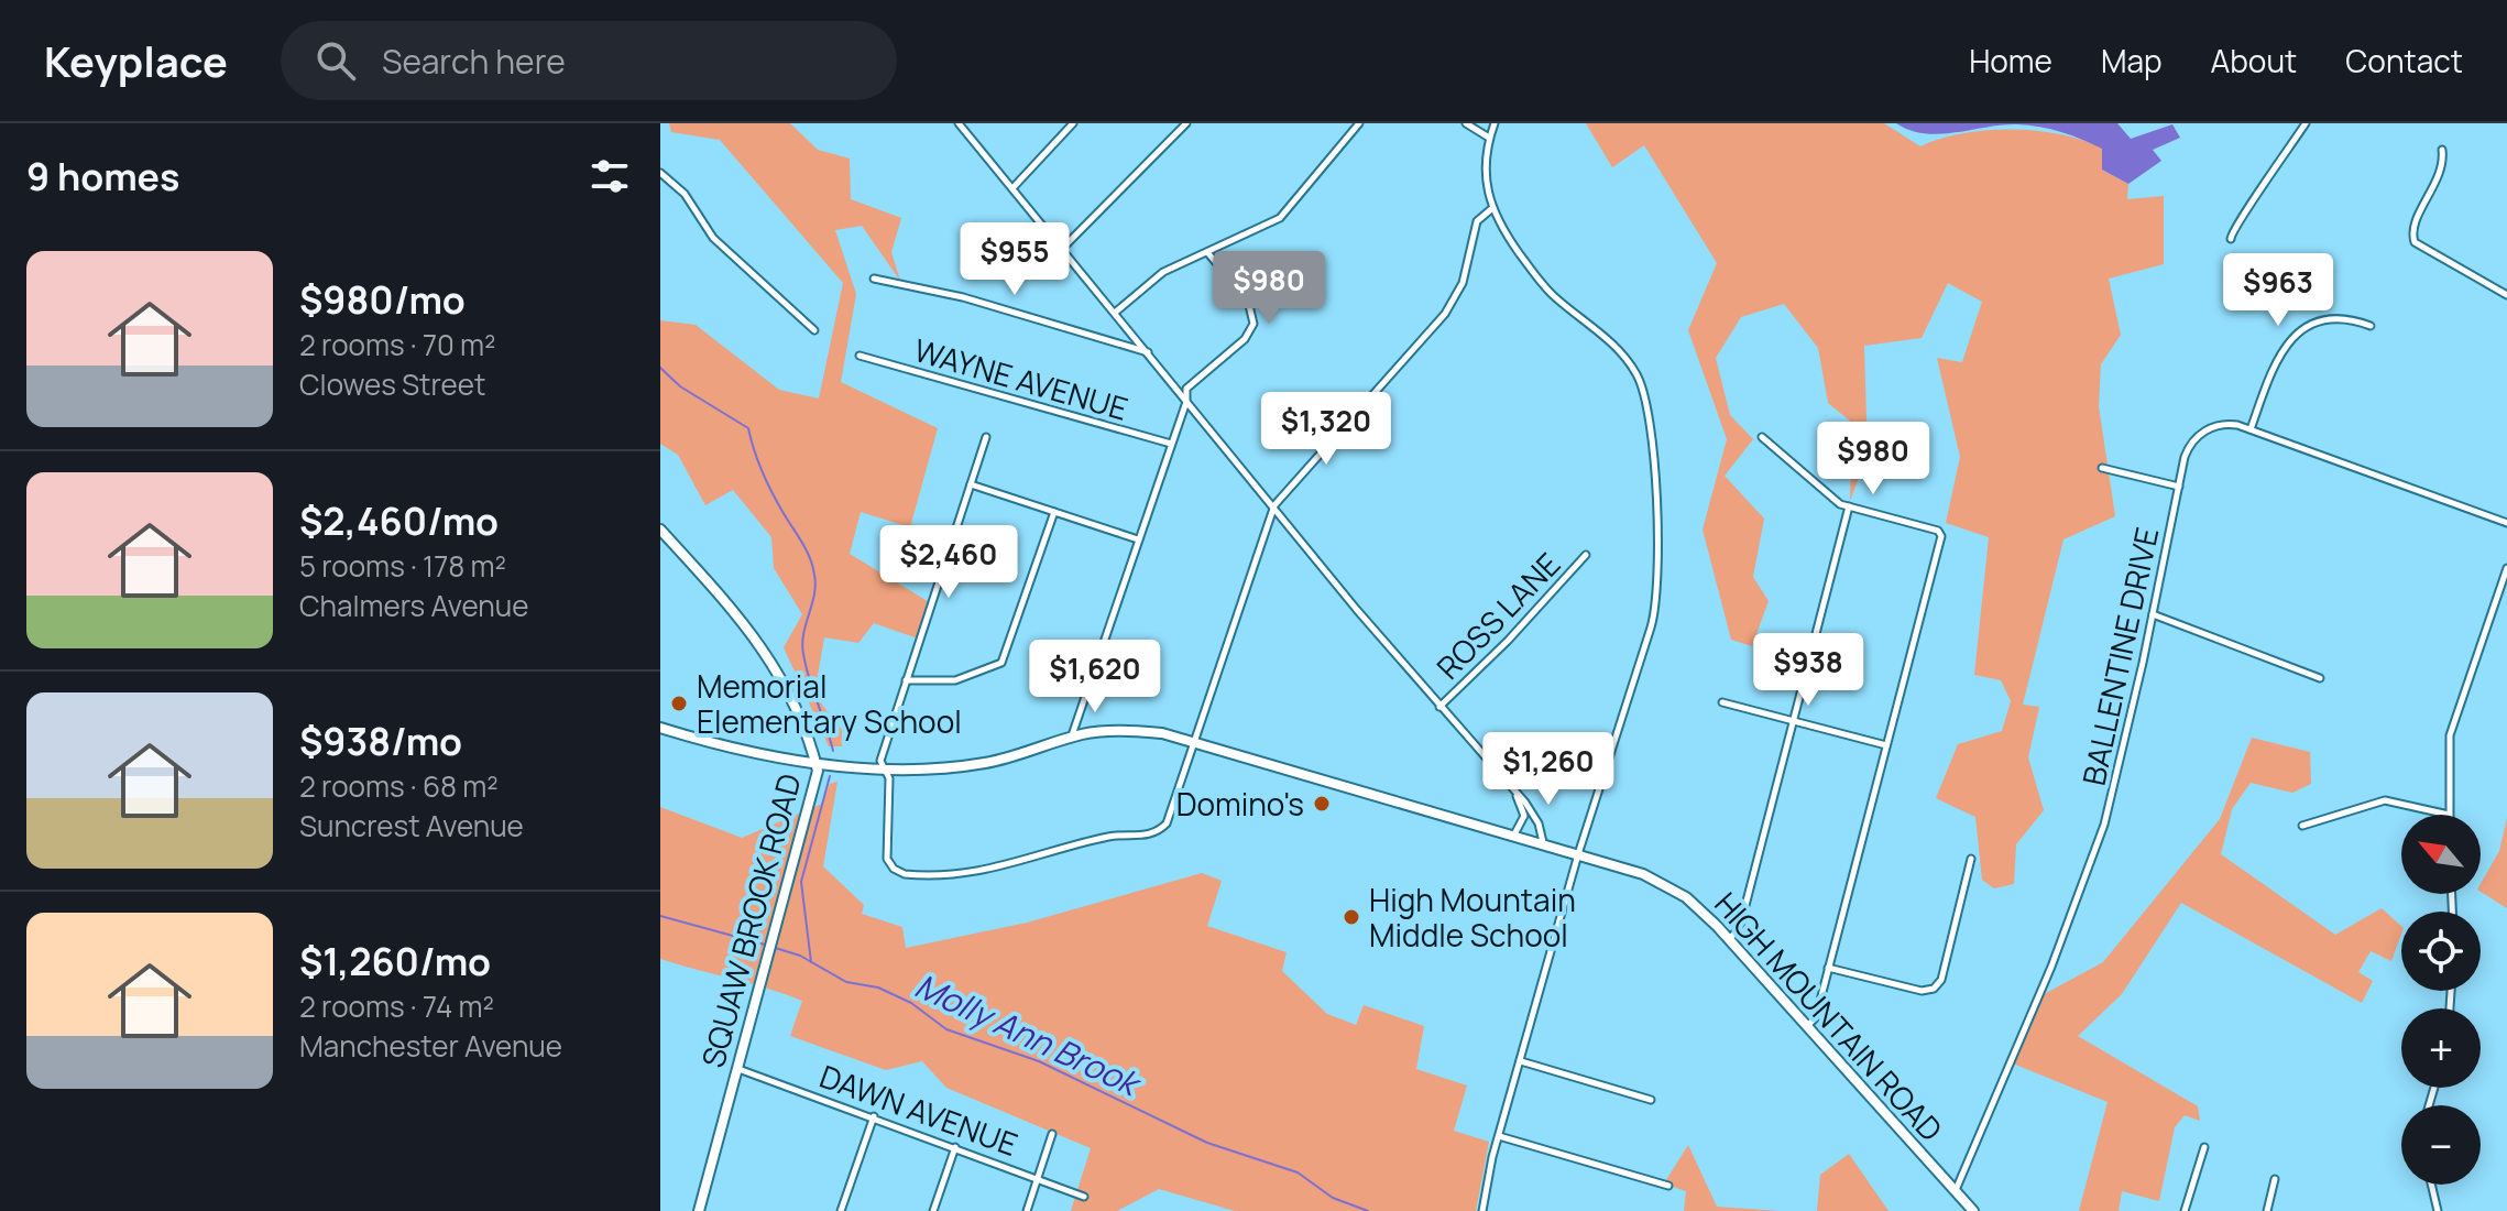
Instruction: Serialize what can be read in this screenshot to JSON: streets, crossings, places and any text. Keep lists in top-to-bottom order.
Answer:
{
  "streets": {
    "street": [
      "WAYNE AVENUE",
      "ROSS LANE",
      "BALLENTINE DRIVE",
      "SQUAW BROOK ROAD",
      "HIGH MOUNTAIN ROAD",
      "DAWN AVENUE"
    ]
  },
  "crossings": [
    ["BALLENTINE DRIVE", "HIGH MOUNTAIN ROAD"],
    ["SQUAW BROOK ROAD", "HIGH MOUNTAIN ROAD"],
    ["SQUAW BROOK ROAD", "DAWN AVENUE"]
  ],
  "water": ["Molly Ann Brook"],
  "places": ["Memorial Elementary School", "Domino's", "High Mountain Middle School"],
  "north": "top left",
  "page": {
    "header": "Keyplace",
    "search": "Search here",
    "nav": [
      "Home",
      "Map",
      "About",
      "Contact"
    ],
    "heading": "9 homes",
    "price": [
      "$955",
      "$980",
      "$963",
      "$1,320",
      "$980",
      "$2,460",
      "$938",
      "$1,620",
      "$1,260"
    ],
    "list": [
      {
        "name": "$980/mo",
        "note": "2 rooms · 70 m² · Clowes Street"
      },
      {
        "name": "$2,460/mo",
        "note": "5 rooms · 178 m² · Chalmers Avenue"
      },
      {
        "name": "$938/mo",
        "note": "2 rooms · 68 m² · Suncrest Avenue"
      },
      {
        "name": "$1,260/mo",
        "note": "2 rooms · 74 m² · Manchester Avenue"
      }
    ],
    "map_buttons": ["+", "−"]
  }
}
